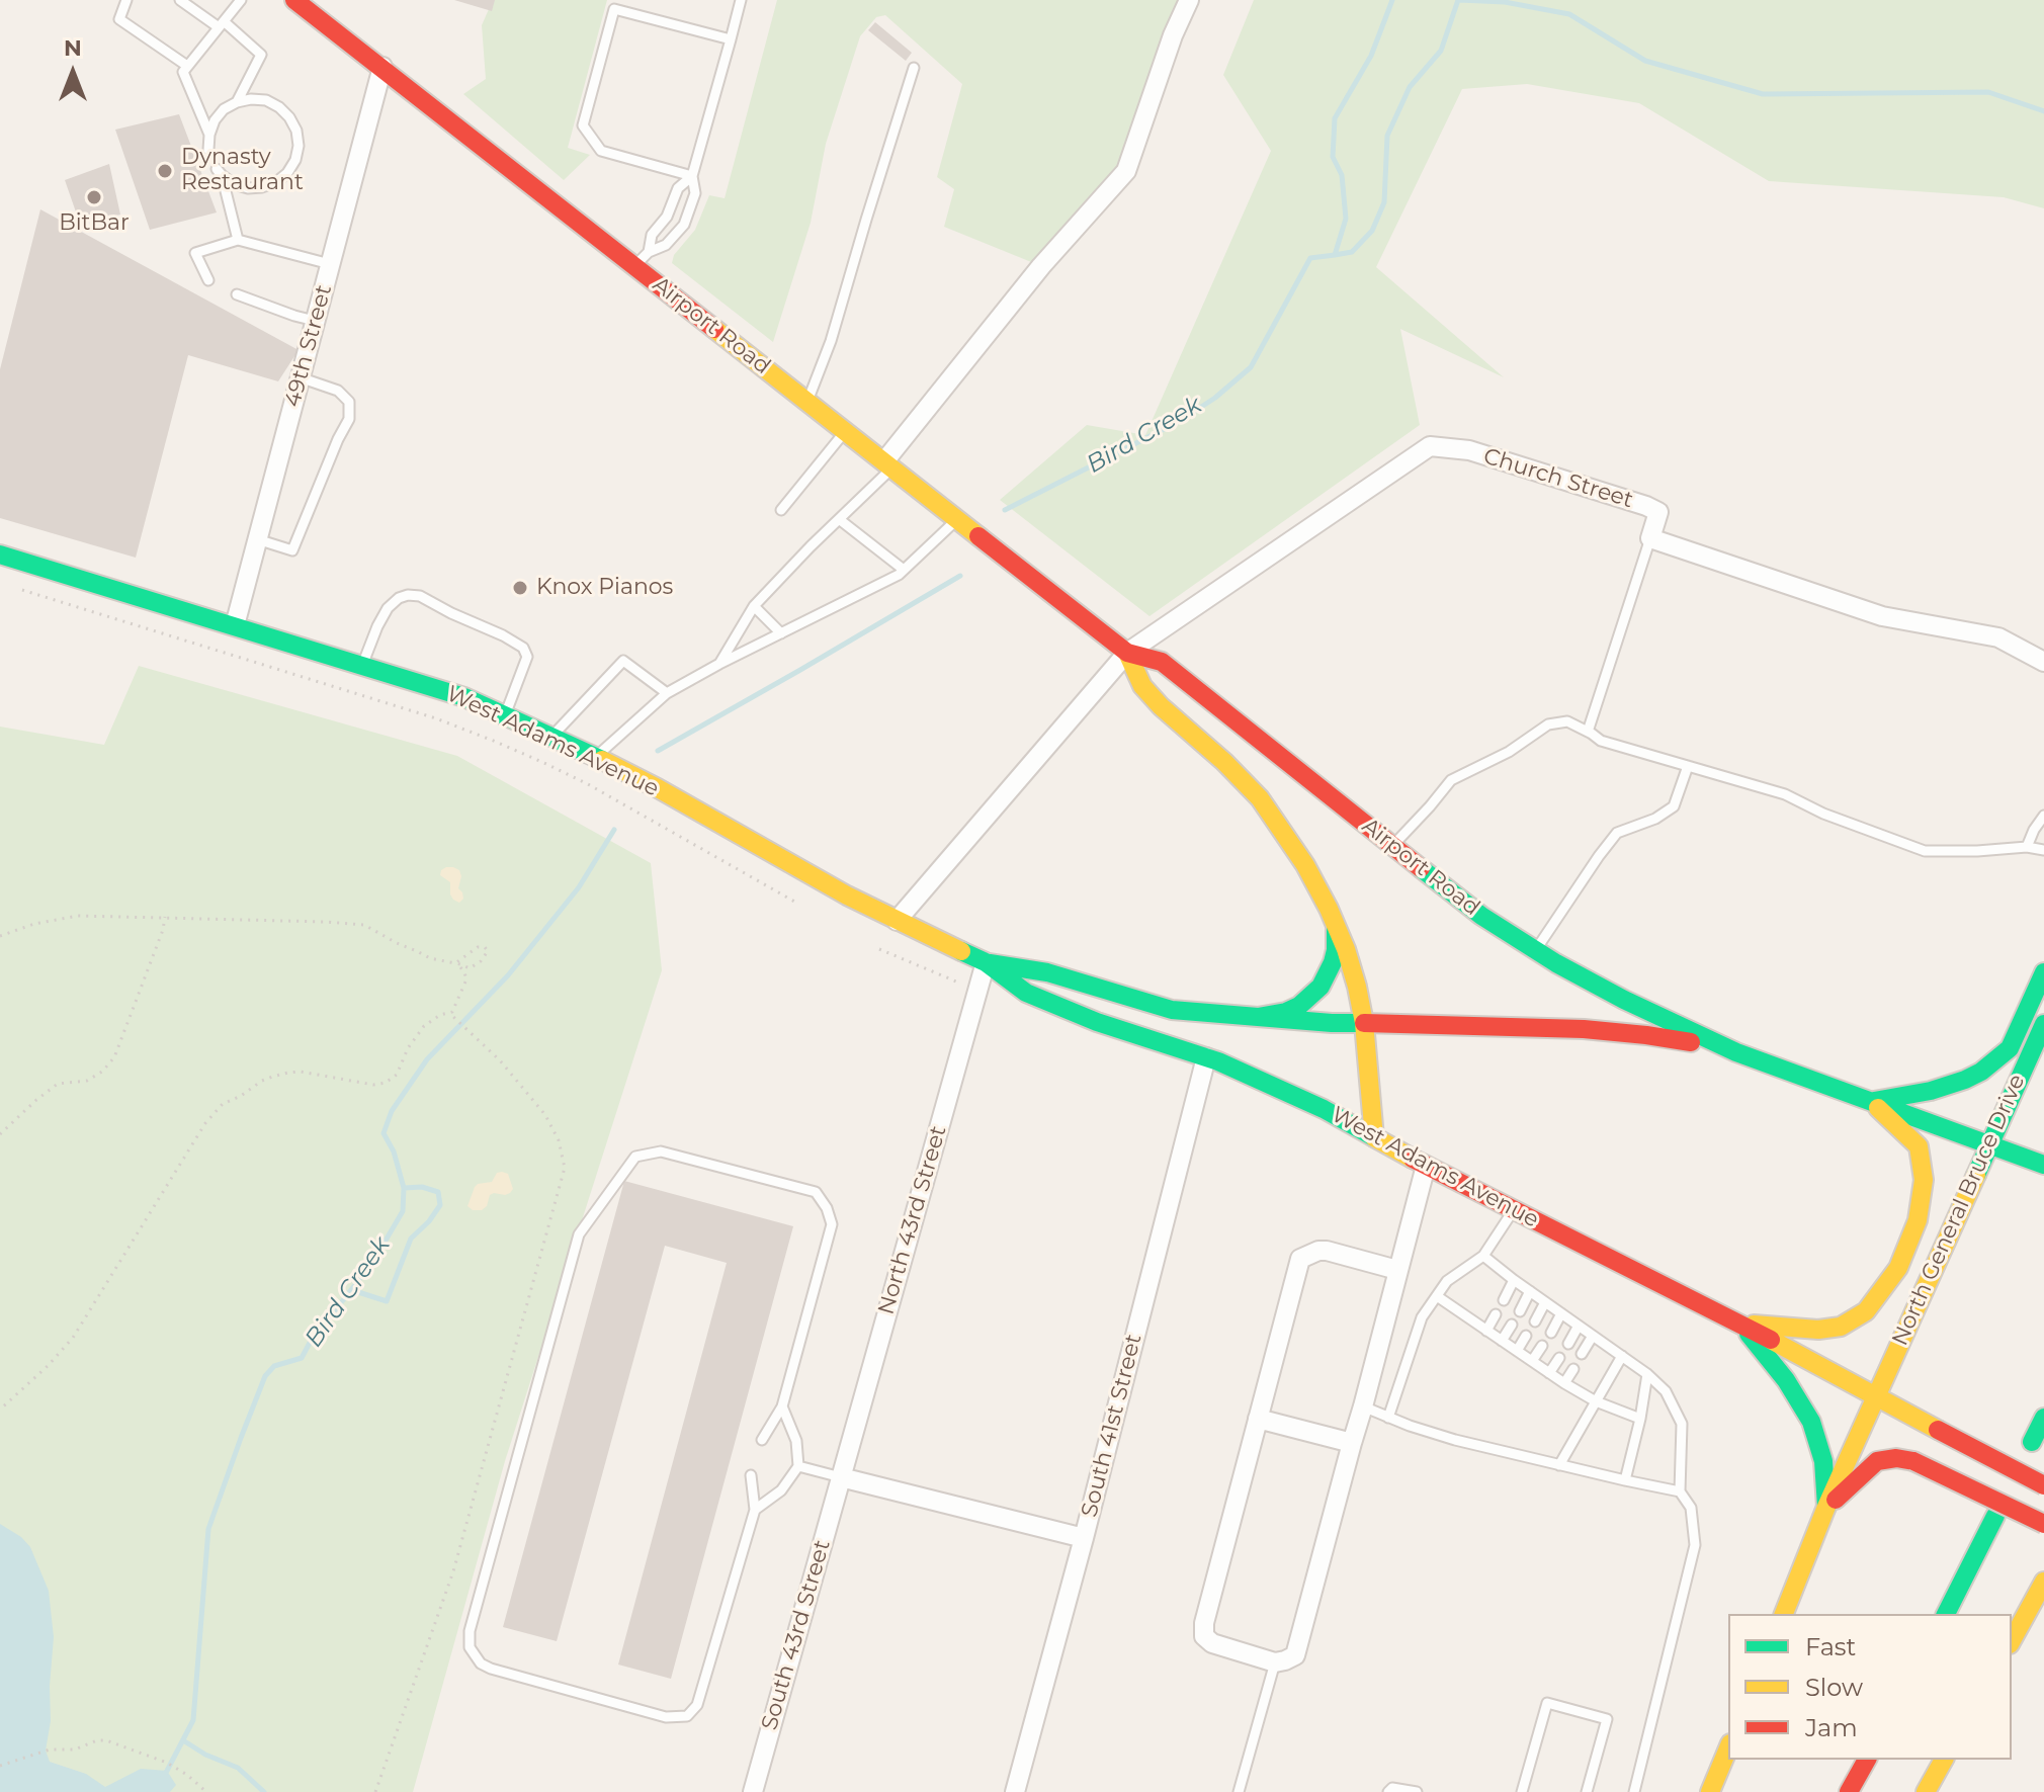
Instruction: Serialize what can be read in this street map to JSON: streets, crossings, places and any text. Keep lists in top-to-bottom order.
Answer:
{
  "streets": {
    "main road": ["Airport Road", "West Adams Avenue", "North General Bruce Drive"],
    "street": [
      "49th Street",
      "Church Street",
      "North 43rd Street",
      "South 41st Street",
      "South 43rd Street"
    ]
  },
  "crossings": [
    ["Airport Road", "49th Street"],
    ["Airport Road", "Church Street"],
    ["Airport Road", "West Adams Avenue"],
    ["Airport Road", "North General Bruce Drive"],
    ["49th Street", "West Adams Avenue"],
    ["West Adams Avenue", "North General Bruce Drive"],
    ["West Adams Avenue", "North 43rd Street"],
    ["West Adams Avenue", "South 41st Street"],
    ["North 43rd Street", "South 43rd Street"]
  ],
  "water": ["Bird Creek"],
  "places": ["Dynasty Restaurant", "BitBar", "Knox Pianos"],
  "legend": ["Fast", "Slow", "Jam"],
  "north": "top"
}
